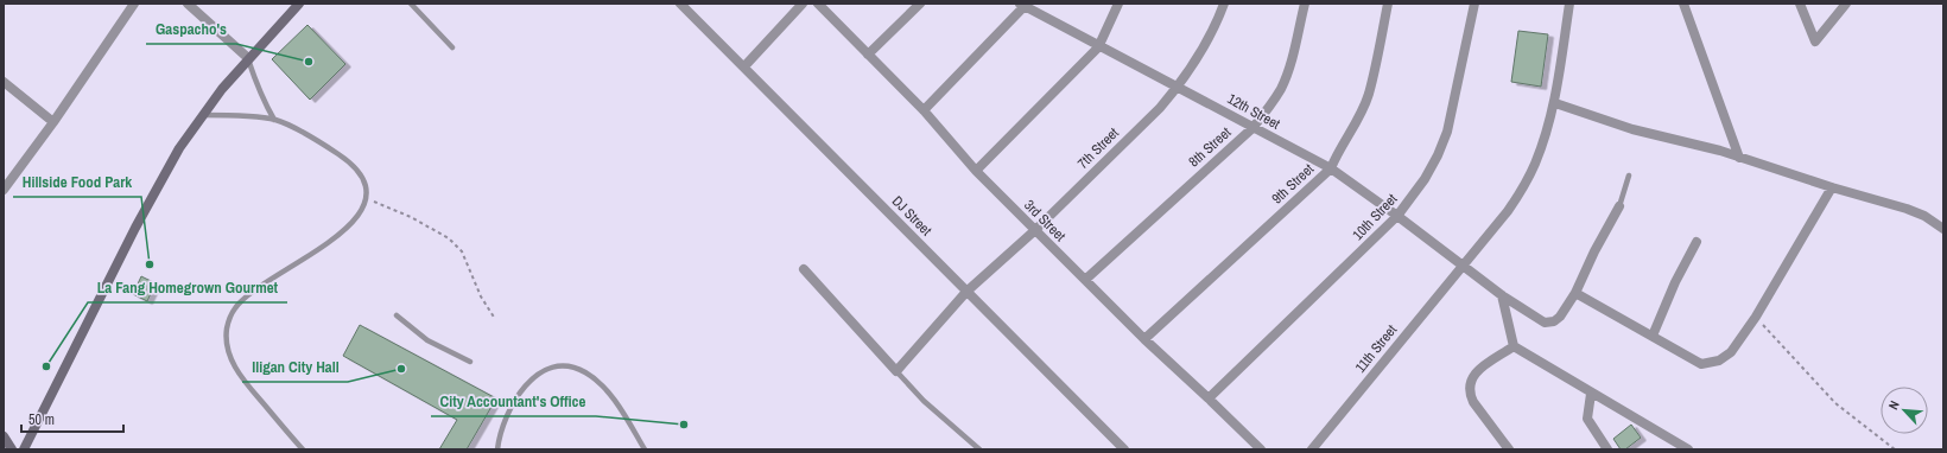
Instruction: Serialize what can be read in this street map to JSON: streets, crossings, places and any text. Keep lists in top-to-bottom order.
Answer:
{
  "streets": {
    "street": [
      "12th Street",
      "8th Street",
      "7th Street",
      "9th Street",
      "DJ Street",
      "10th Street",
      "3rd Street",
      "11th Street"
    ]
  },
  "crossings": [
    ["12th Street", "8th Street"],
    ["12th Street", "7th Street"],
    ["12th Street", "9th Street"],
    ["12th Street", "10th Street"],
    ["12th Street", "11th Street"],
    ["8th Street", "3rd Street"],
    ["7th Street", "DJ Street"],
    ["7th Street", "3rd Street"],
    ["9th Street", "3rd Street"],
    ["10th Street", "3rd Street"]
  ],
  "places": [
    "Gaspacho's",
    "Hillside Food Park",
    "La Fang Homegrown Gourmet",
    "Iligan City Hall",
    "City Accountant's Office"
  ],
  "scale_bar": "50 m",
  "north": "top left"
}
